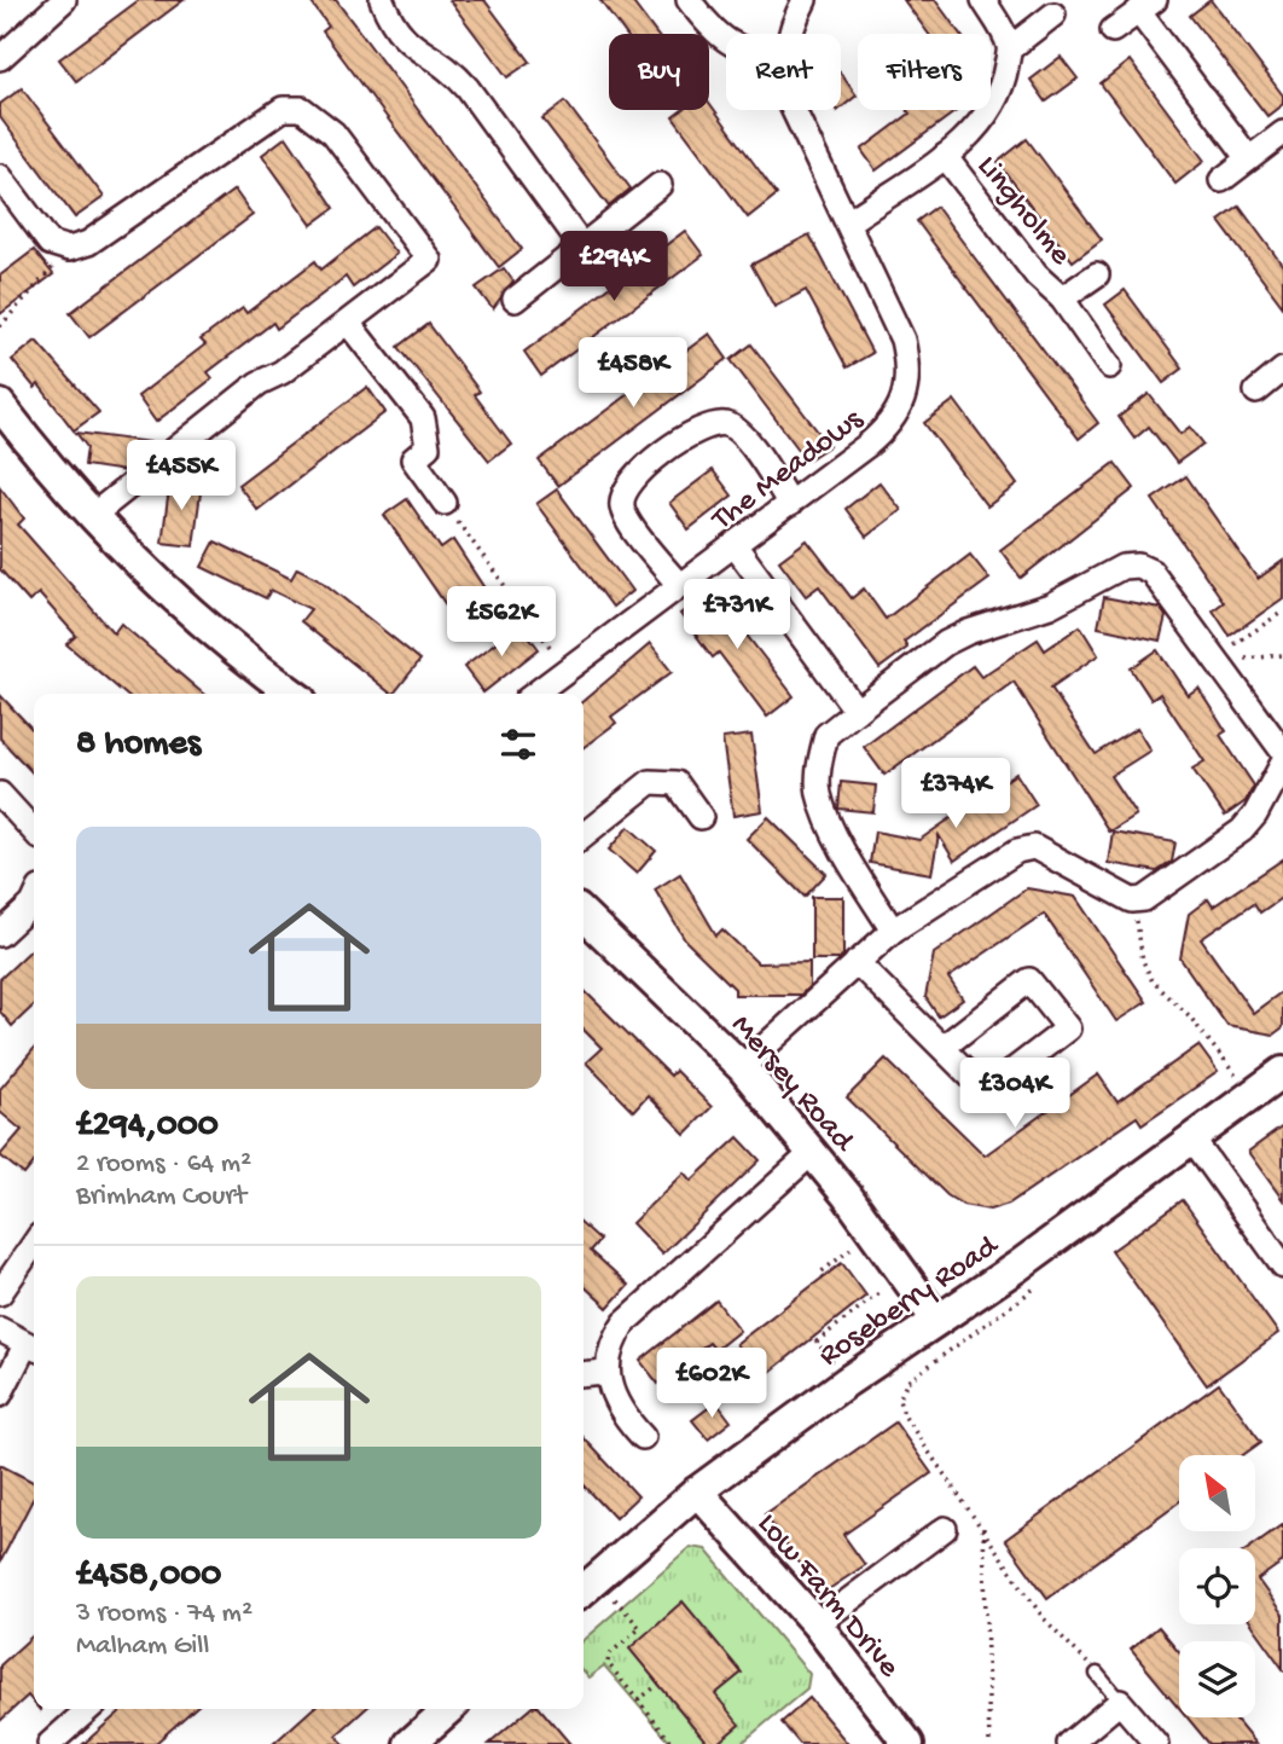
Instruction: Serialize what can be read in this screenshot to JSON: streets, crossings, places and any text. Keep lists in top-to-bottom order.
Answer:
{
  "streets": {
    "street": [
      "Lingholme",
      "The Meadows",
      "Mersey Road",
      "Roseberry Road",
      "Low Farm Drive"
    ]
  },
  "crossings": [
    ["Mersey Road", "Roseberry Road"],
    ["Roseberry Road", "Low Farm Drive"]
  ],
  "north": "top left",
  "page": {
    "chip": ["Buy", "Rent", "Filters"],
    "price": [
      "£294K",
      "£458K",
      "£455K",
      "£731K",
      "£562K",
      "£374K",
      "£304K",
      "£602K"
    ],
    "heading": "8 homes",
    "list": [
      {
        "name": "£294,000",
        "note": "2 rooms · 64 m² · Brimham Court"
      },
      {
        "name": "£458,000",
        "note": "3 rooms · 74 m² · Malham Gill"
      }
    ]
  }
}
